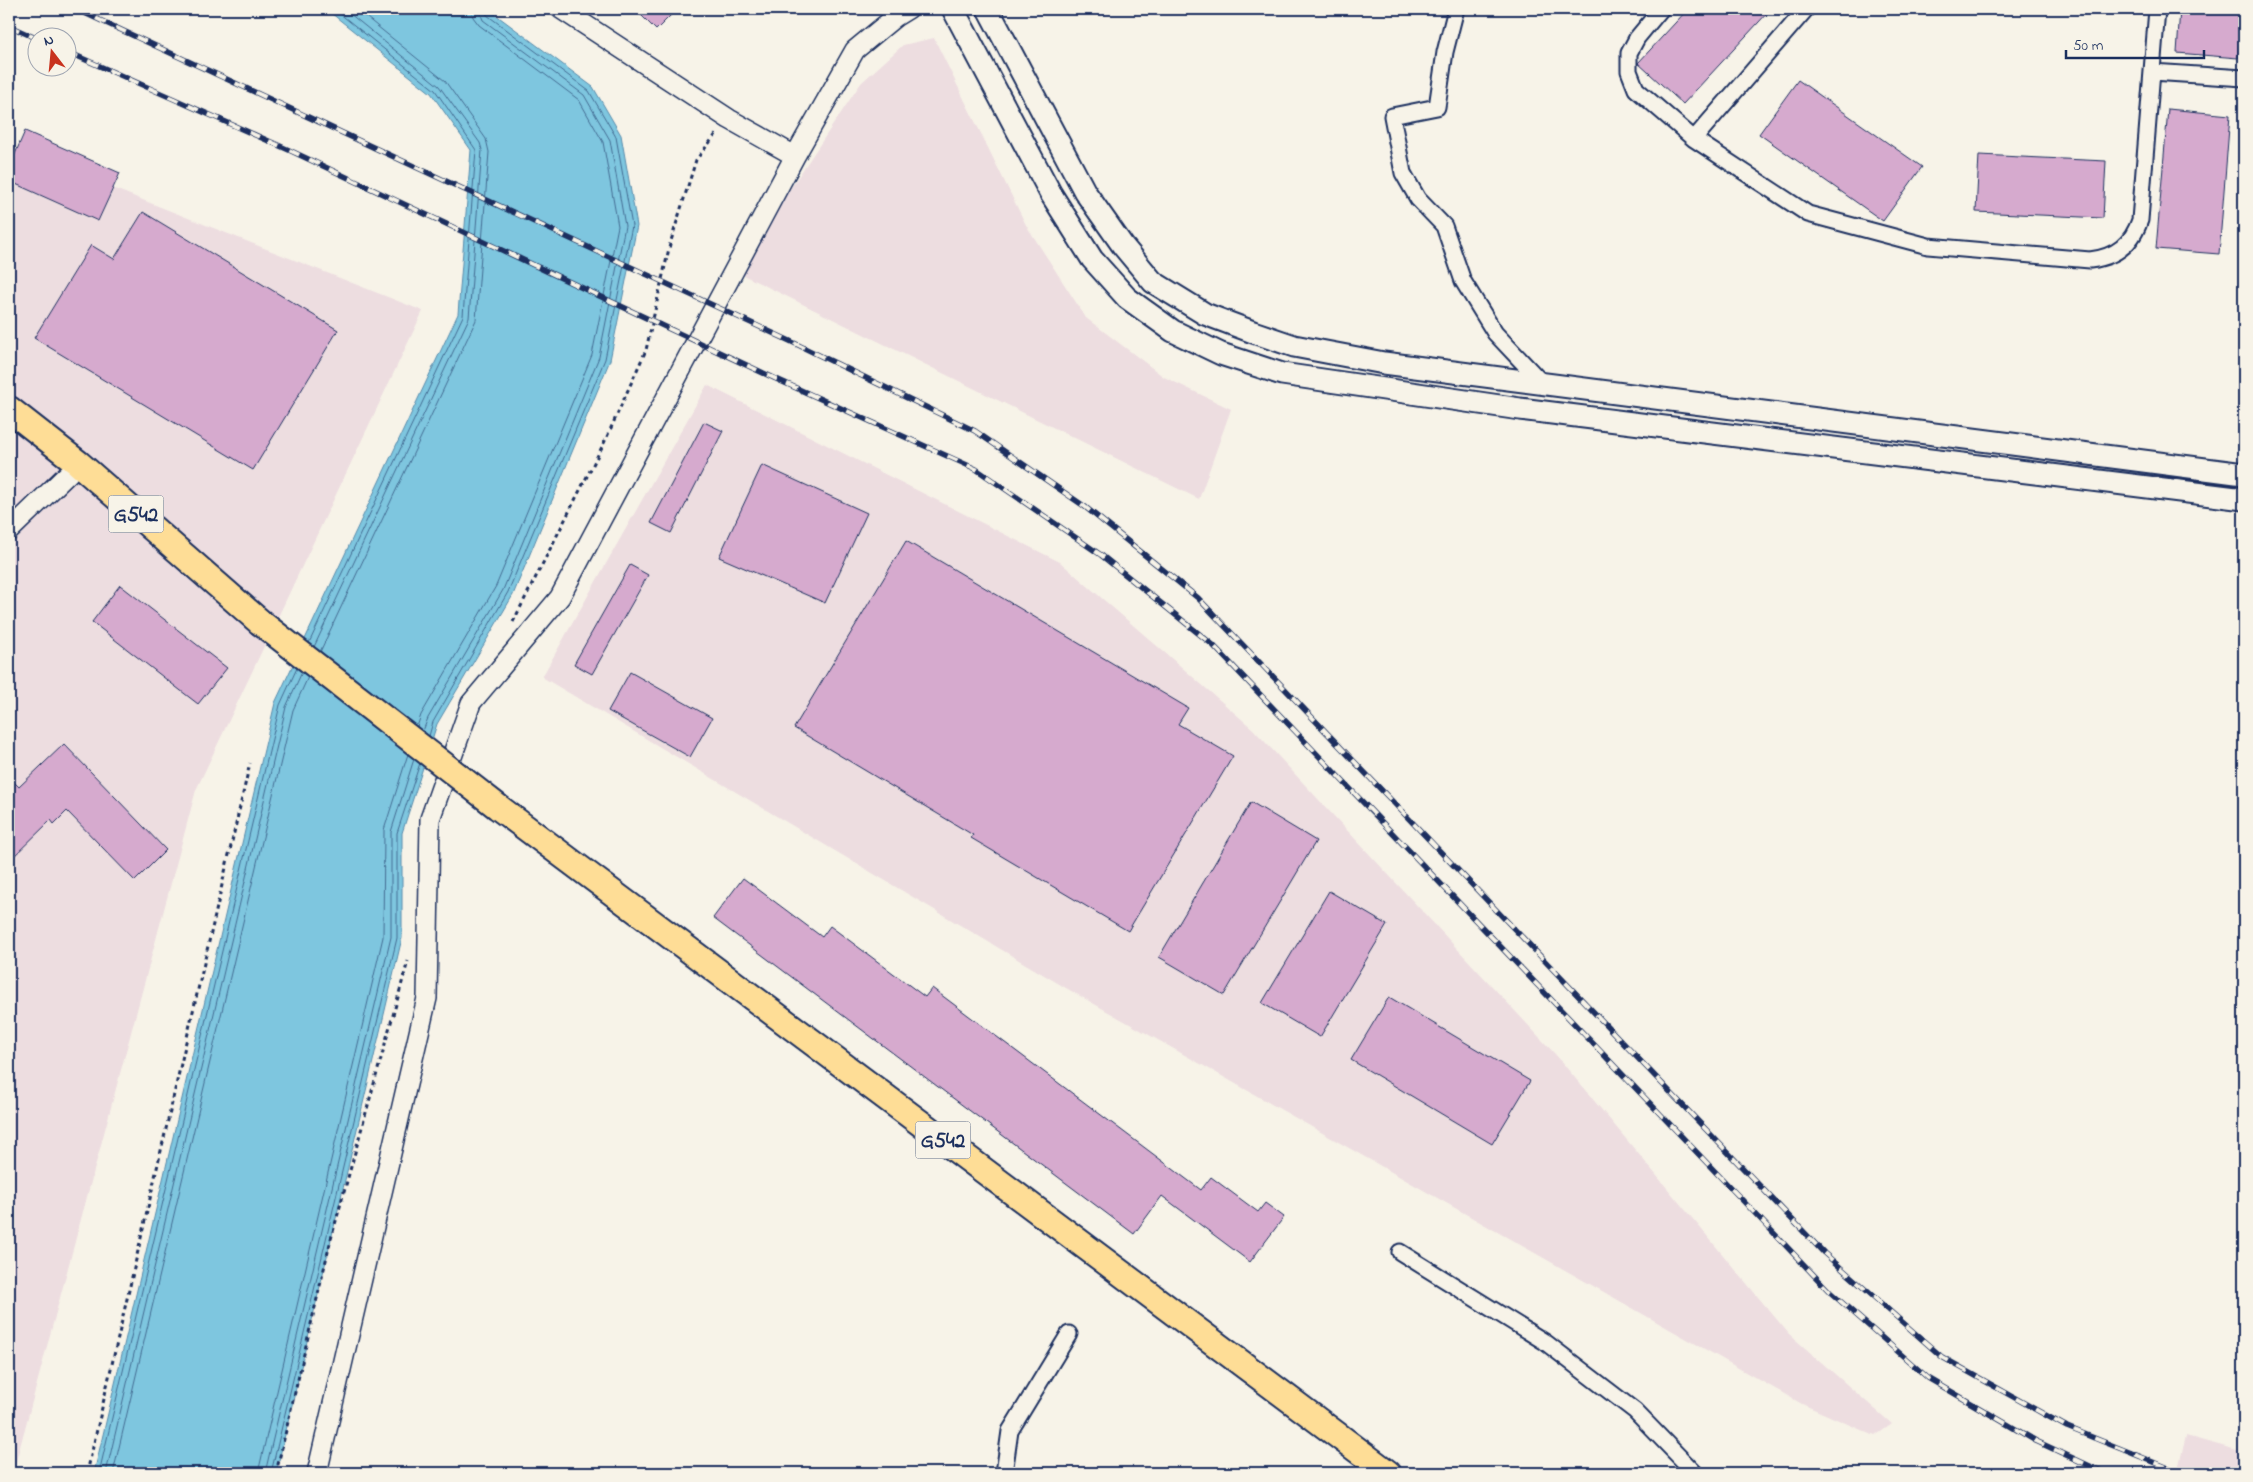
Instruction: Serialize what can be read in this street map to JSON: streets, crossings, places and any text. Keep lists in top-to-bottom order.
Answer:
{
  "streets": {
    "highway": ["G542"]
  },
  "scale_bar": "50 m",
  "north": "top"
}
